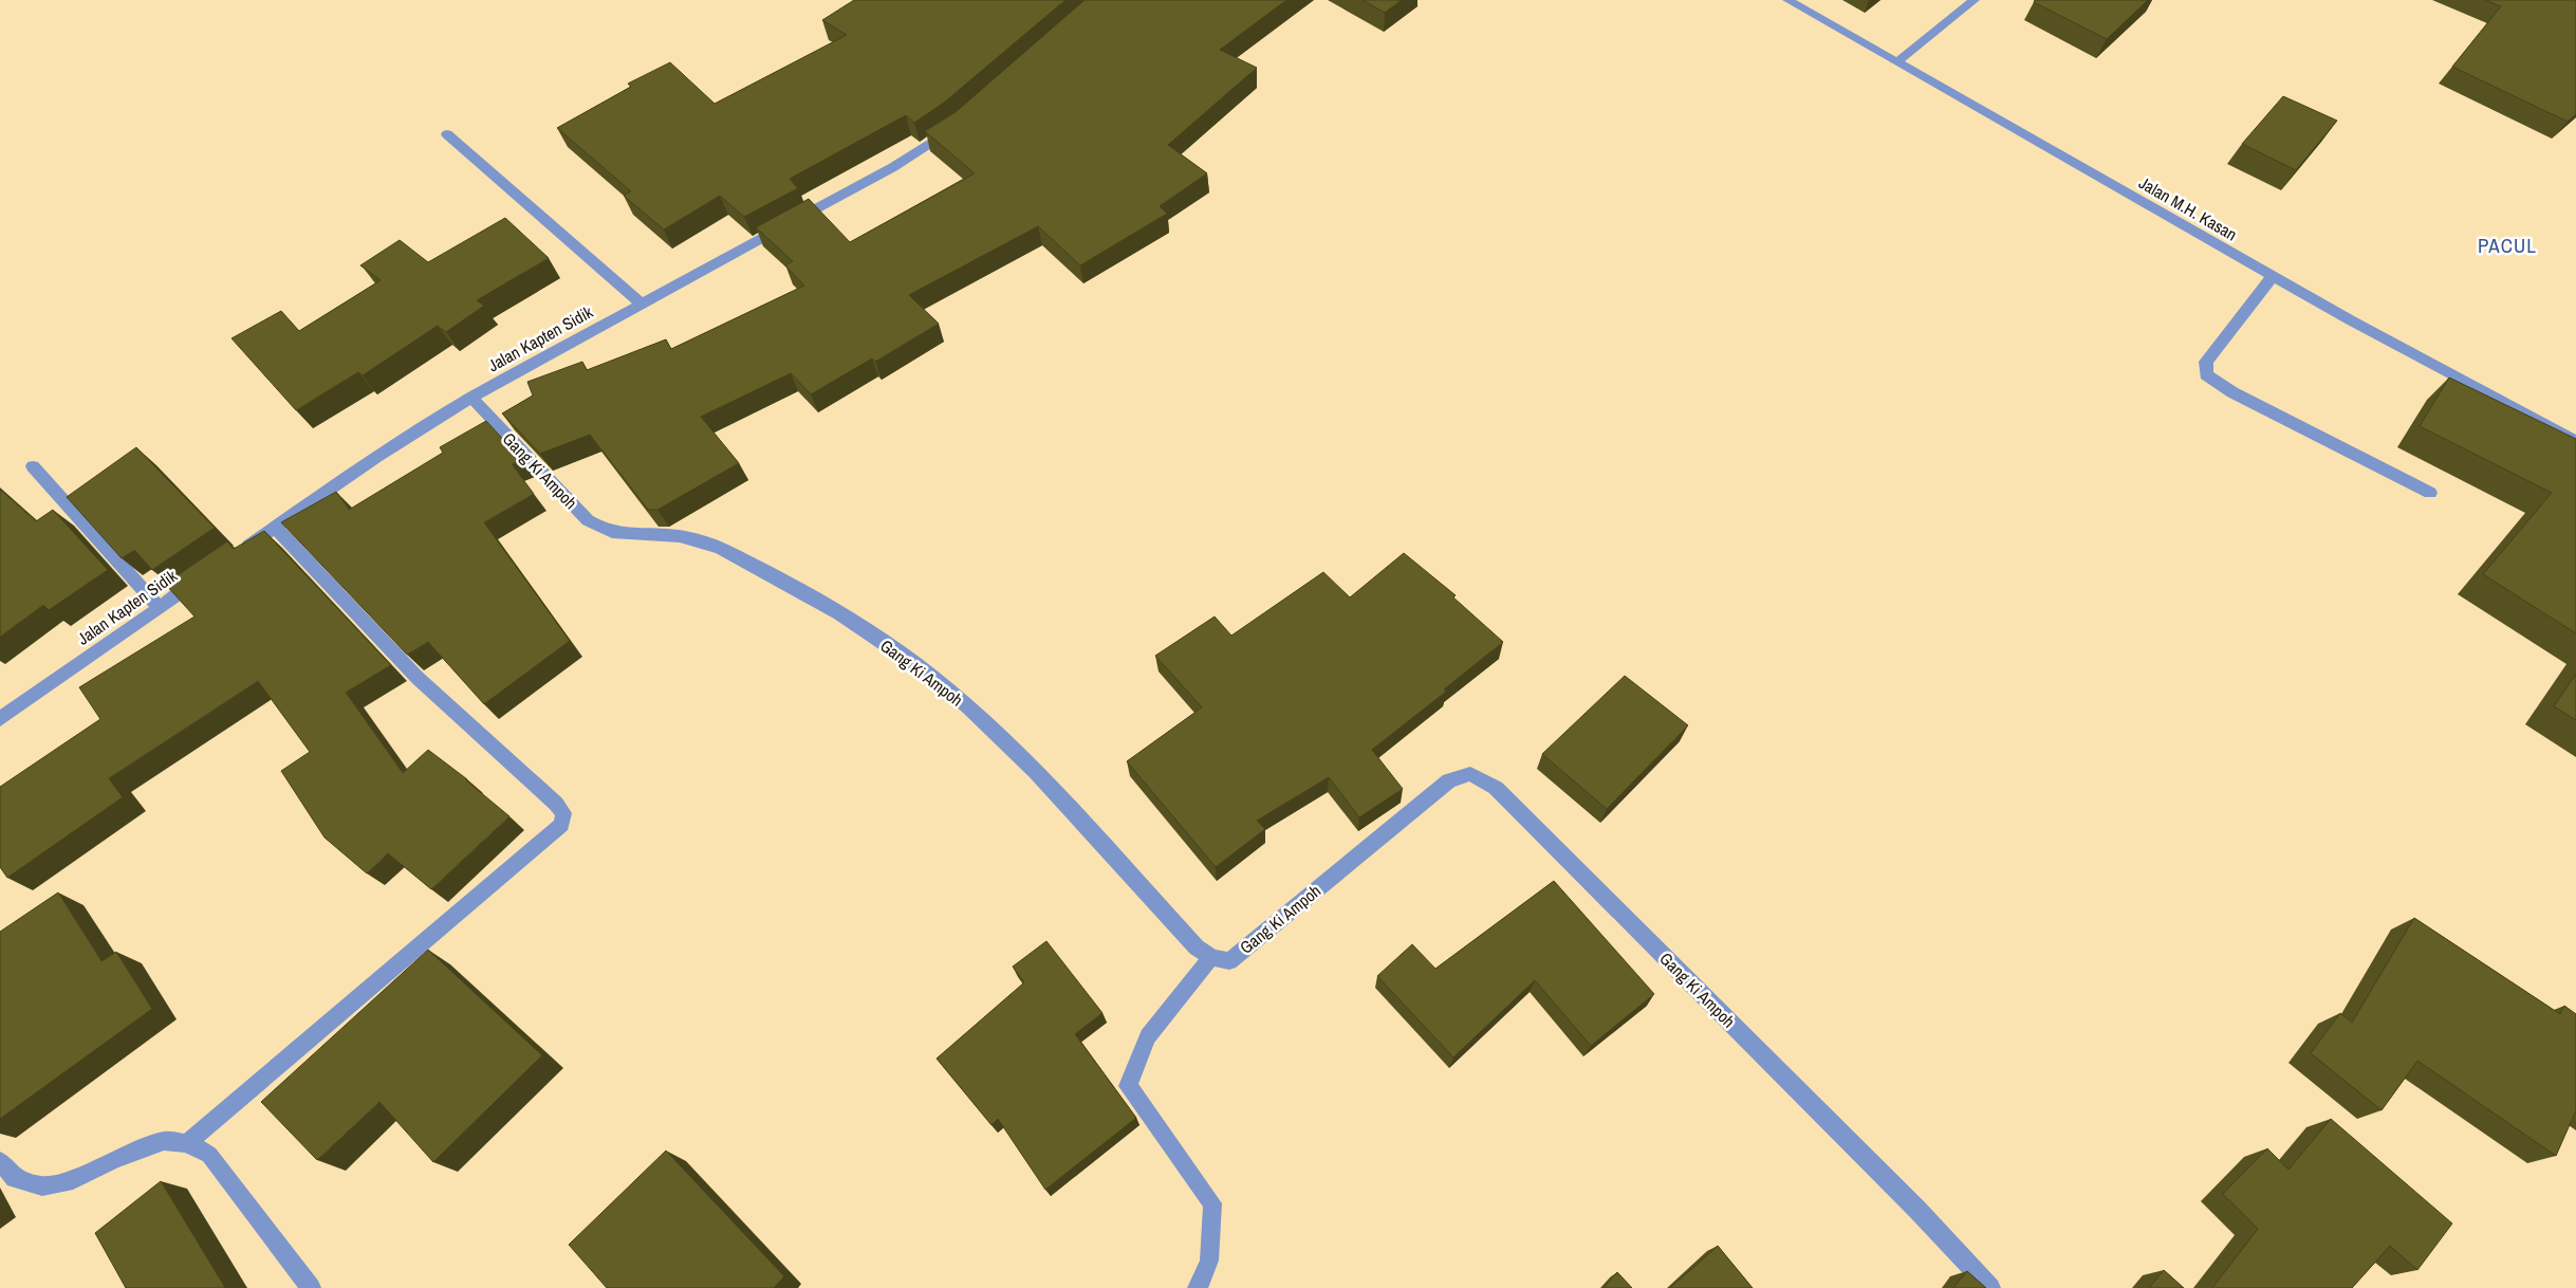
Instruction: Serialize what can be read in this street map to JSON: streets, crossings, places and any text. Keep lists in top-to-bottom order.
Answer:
{
  "streets": {
    "street": ["Jalan M.H. Kasan", "Jalan Kapten Sidik", "Gang Ki Ampoh"]
  },
  "crossings": [
    ["Jalan Kapten Sidik", "Gang Ki Ampoh"]
  ],
  "districts": ["PACUL"]
}
